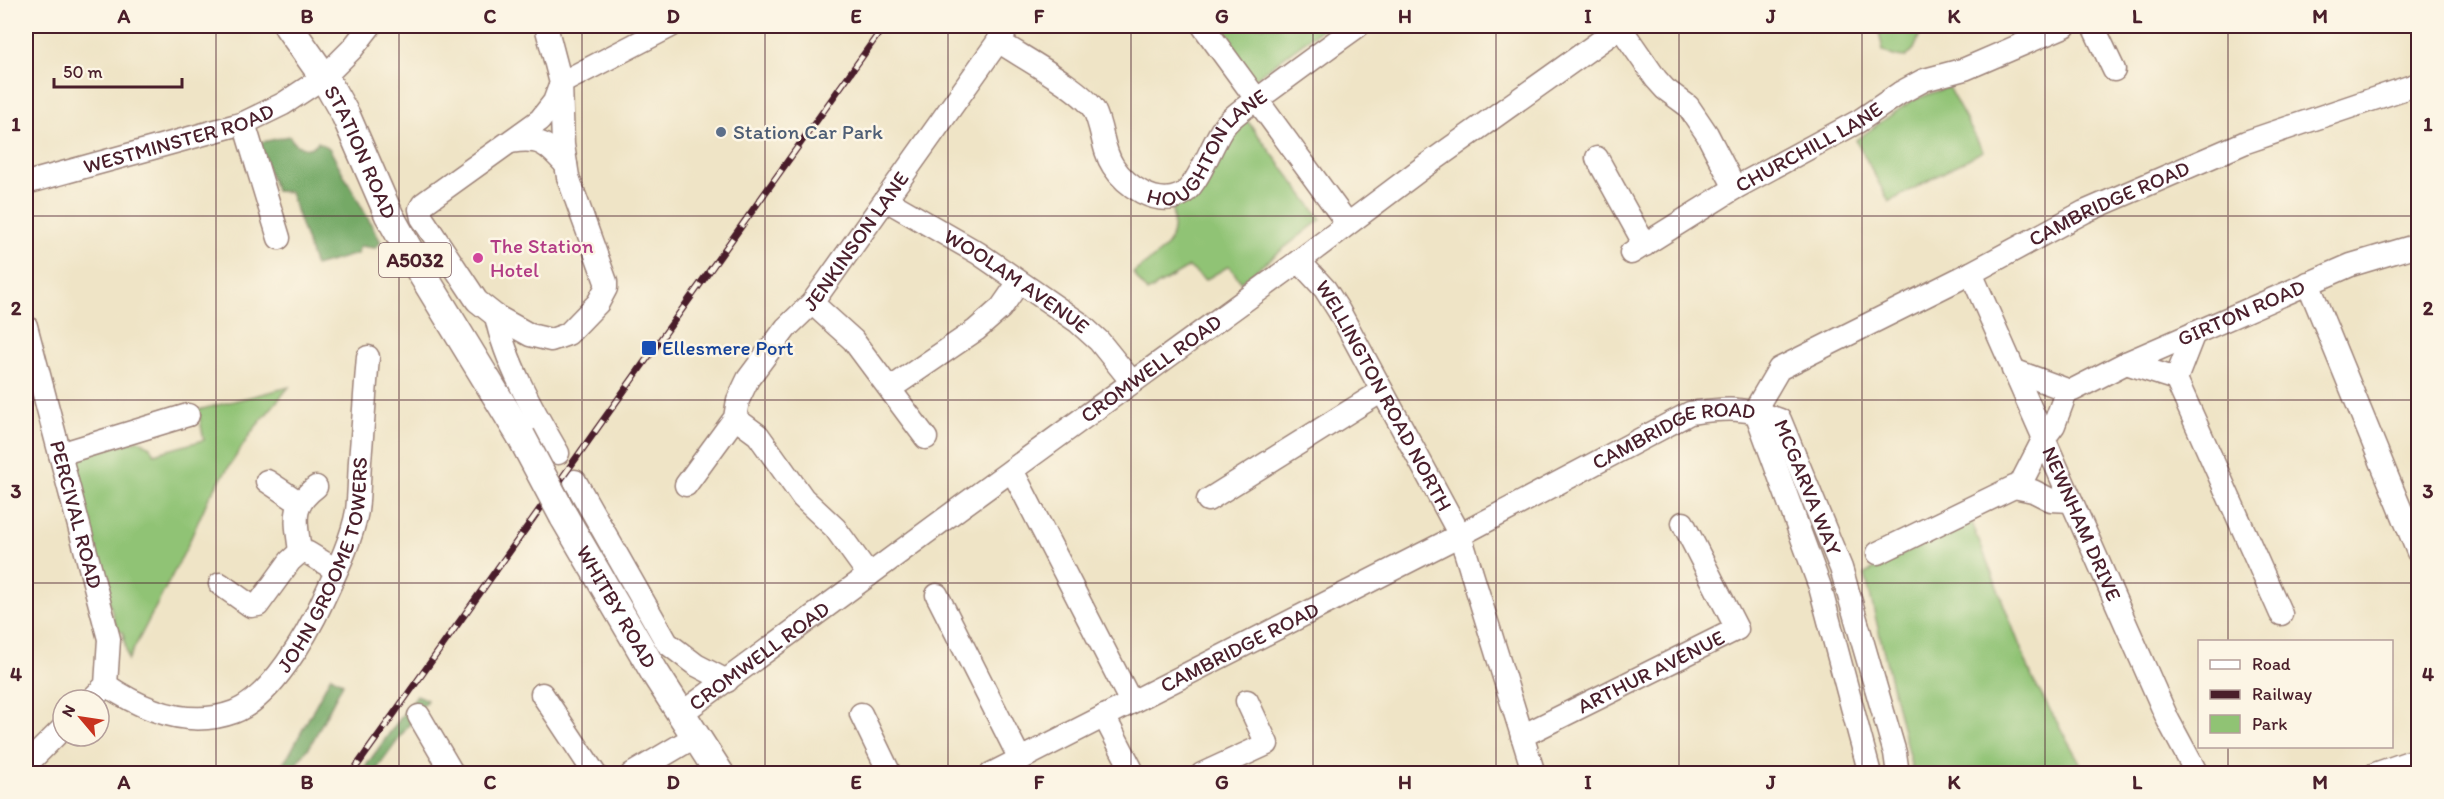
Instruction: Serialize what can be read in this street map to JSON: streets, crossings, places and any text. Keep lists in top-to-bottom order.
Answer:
{
  "streets": {
    "main road": ["STATION ROAD", "A5032", "WHITBY ROAD"],
    "street": [
      "WESTMINSTER ROAD",
      "HOUGHTON LANE",
      "CHURCHILL LANE",
      "CAMBRIDGE ROAD",
      "JENKINSON LANE",
      "WOOLAM AVENUE",
      "GIRTON ROAD",
      "CROMWELL ROAD",
      "WELLINGTON ROAD NORTH",
      "MCGARVA WAY",
      "PERCIVAL ROAD",
      "NEWNHAM DRIVE",
      "JOHN GROOME TOWERS",
      "ARTHUR AVENUE"
    ]
  },
  "crossings": [
    ["WESTMINSTER ROAD", "STATION ROAD"],
    ["HOUGHTON LANE", "JENKINSON LANE"],
    ["CHURCHILL LANE", "CROMWELL ROAD"],
    ["STATION ROAD", "WHITBY ROAD"],
    ["CAMBRIDGE ROAD", "WELLINGTON ROAD NORTH"],
    ["CAMBRIDGE ROAD", "MCGARVA WAY"],
    ["CAMBRIDGE ROAD", "NEWNHAM DRIVE"],
    ["JENKINSON LANE", "WOOLAM AVENUE"],
    ["WOOLAM AVENUE", "CROMWELL ROAD"],
    ["CROMWELL ROAD", "WELLINGTON ROAD NORTH"],
    ["CROMWELL ROAD", "WHITBY ROAD"],
    ["WELLINGTON ROAD NORTH", "ARTHUR AVENUE"]
  ],
  "places": {
    "other": ["Station Car Park", "The Station Hotel"],
    "transit": ["Ellesmere Port"]
  },
  "legend": ["Road", "Railway", "Park"],
  "scale_bar": "50 m",
  "north": "top left",
  "grid": {
    "columns": [
      "A",
      "B",
      "C",
      "D",
      "E",
      "F",
      "G",
      "H",
      "I",
      "J",
      "K",
      "L",
      "M"
    ],
    "rows": [
      "1",
      "2",
      "3",
      "4"
    ]
  }
}
